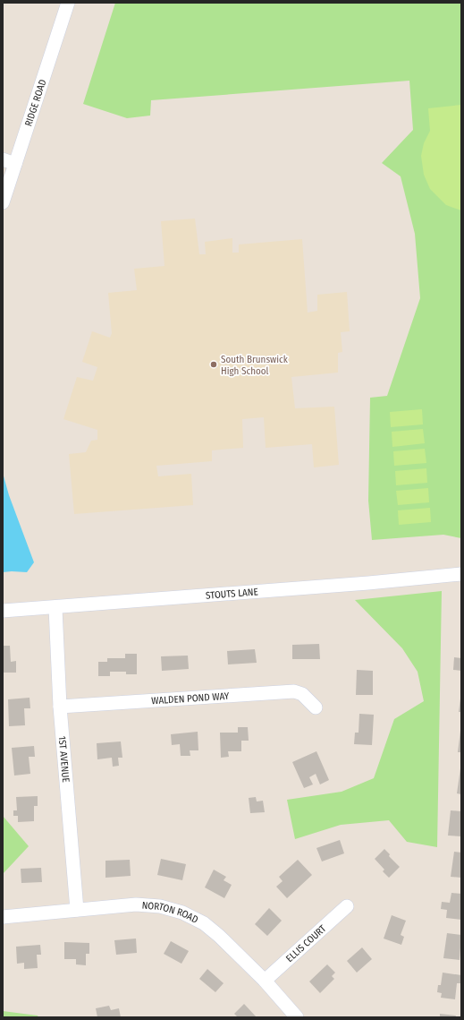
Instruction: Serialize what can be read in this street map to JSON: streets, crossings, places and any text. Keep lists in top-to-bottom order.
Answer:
{
  "streets": {
    "street": [
      "RIDGE ROAD",
      "STOUTS LANE",
      "WALDEN POND WAY",
      "1ST AVENUE",
      "NORTON ROAD",
      "ELLIS COURT"
    ]
  },
  "crossings": [
    ["STOUTS LANE", "1ST AVENUE"],
    ["WALDEN POND WAY", "1ST AVENUE"],
    ["1ST AVENUE", "NORTON ROAD"],
    ["NORTON ROAD", "ELLIS COURT"]
  ],
  "places": ["South Brunswick High School"]
}
